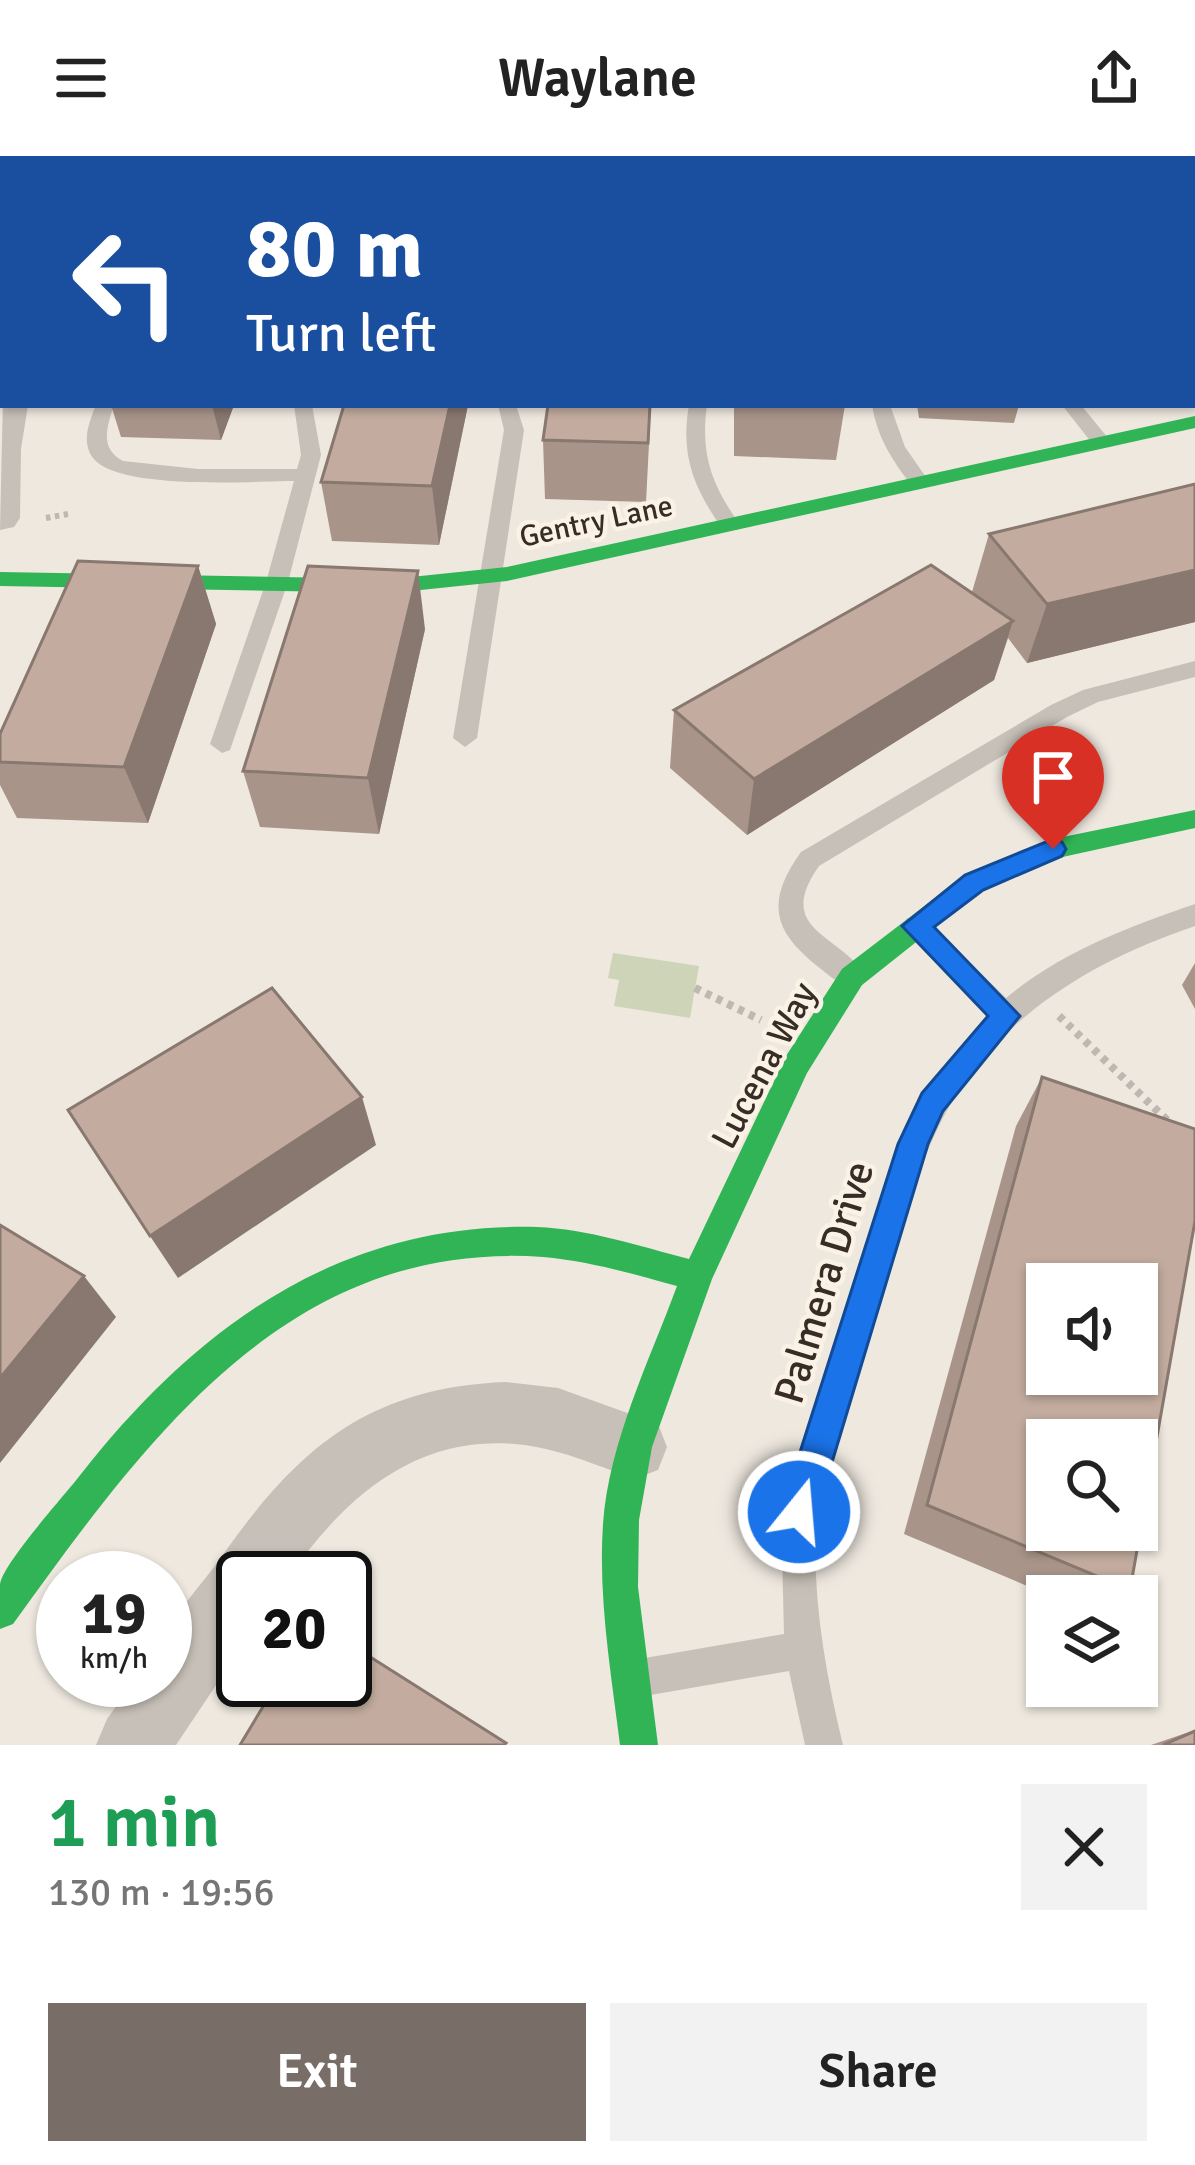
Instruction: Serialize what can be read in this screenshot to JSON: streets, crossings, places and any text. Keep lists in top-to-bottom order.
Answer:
{
  "streets": {
    "street": ["Gentry Lane", "Lucena Way"],
    "lane": ["Palmera Drive"]
  },
  "page": {
    "header": "Waylane",
    "turn": ["80 m", "Turn left"],
    "speed": "19 km/h",
    "limit": "20",
    "heading": ["1 min", "130 m · 19:56"],
    "buttons": ["Exit", "Share"]
  }
}
